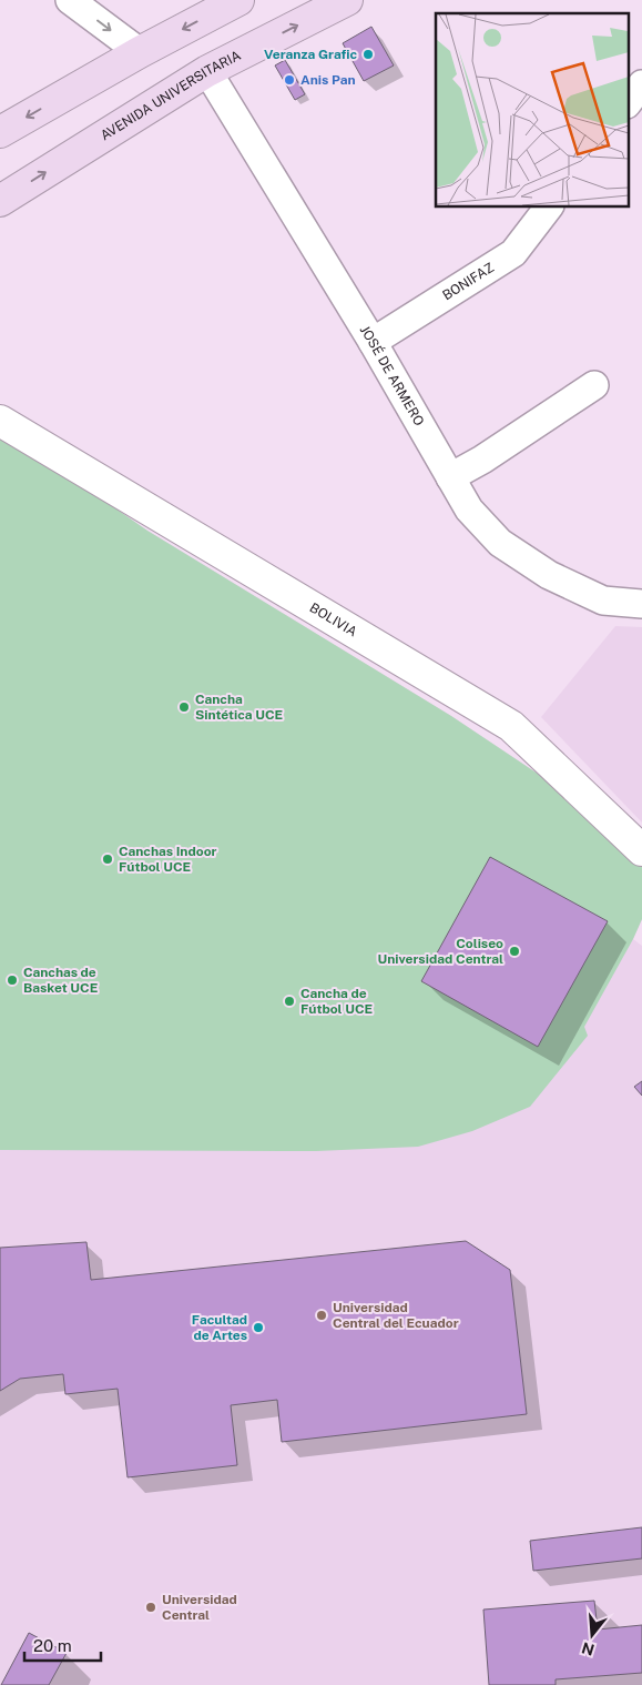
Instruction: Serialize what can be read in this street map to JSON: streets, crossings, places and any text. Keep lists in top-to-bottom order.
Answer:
{
  "streets": {
    "main road": ["AVENIDA UNIVERSITARIA"],
    "street": ["BONIFAZ", "JOSÉ DE ARMERO", "BOLIVIA"]
  },
  "crossings": [
    ["AVENIDA UNIVERSITARIA", "JOSÉ DE ARMERO"],
    ["BONIFAZ", "JOSÉ DE ARMERO"]
  ],
  "places": [
    "Veranza Grafic",
    "Anis Pan",
    "Cancha Sintética UCE",
    "Canchas Indoor Fútbol UCE",
    "Coliseo Universidad Central",
    "Canchas de Basket UCE",
    "Cancha de Fútbol UCE",
    "Universidad Central del Ecuador",
    "Facultad de Artes",
    "Universidad Central"
  ],
  "scale_bar": "20 m",
  "north": "bottom"
}
